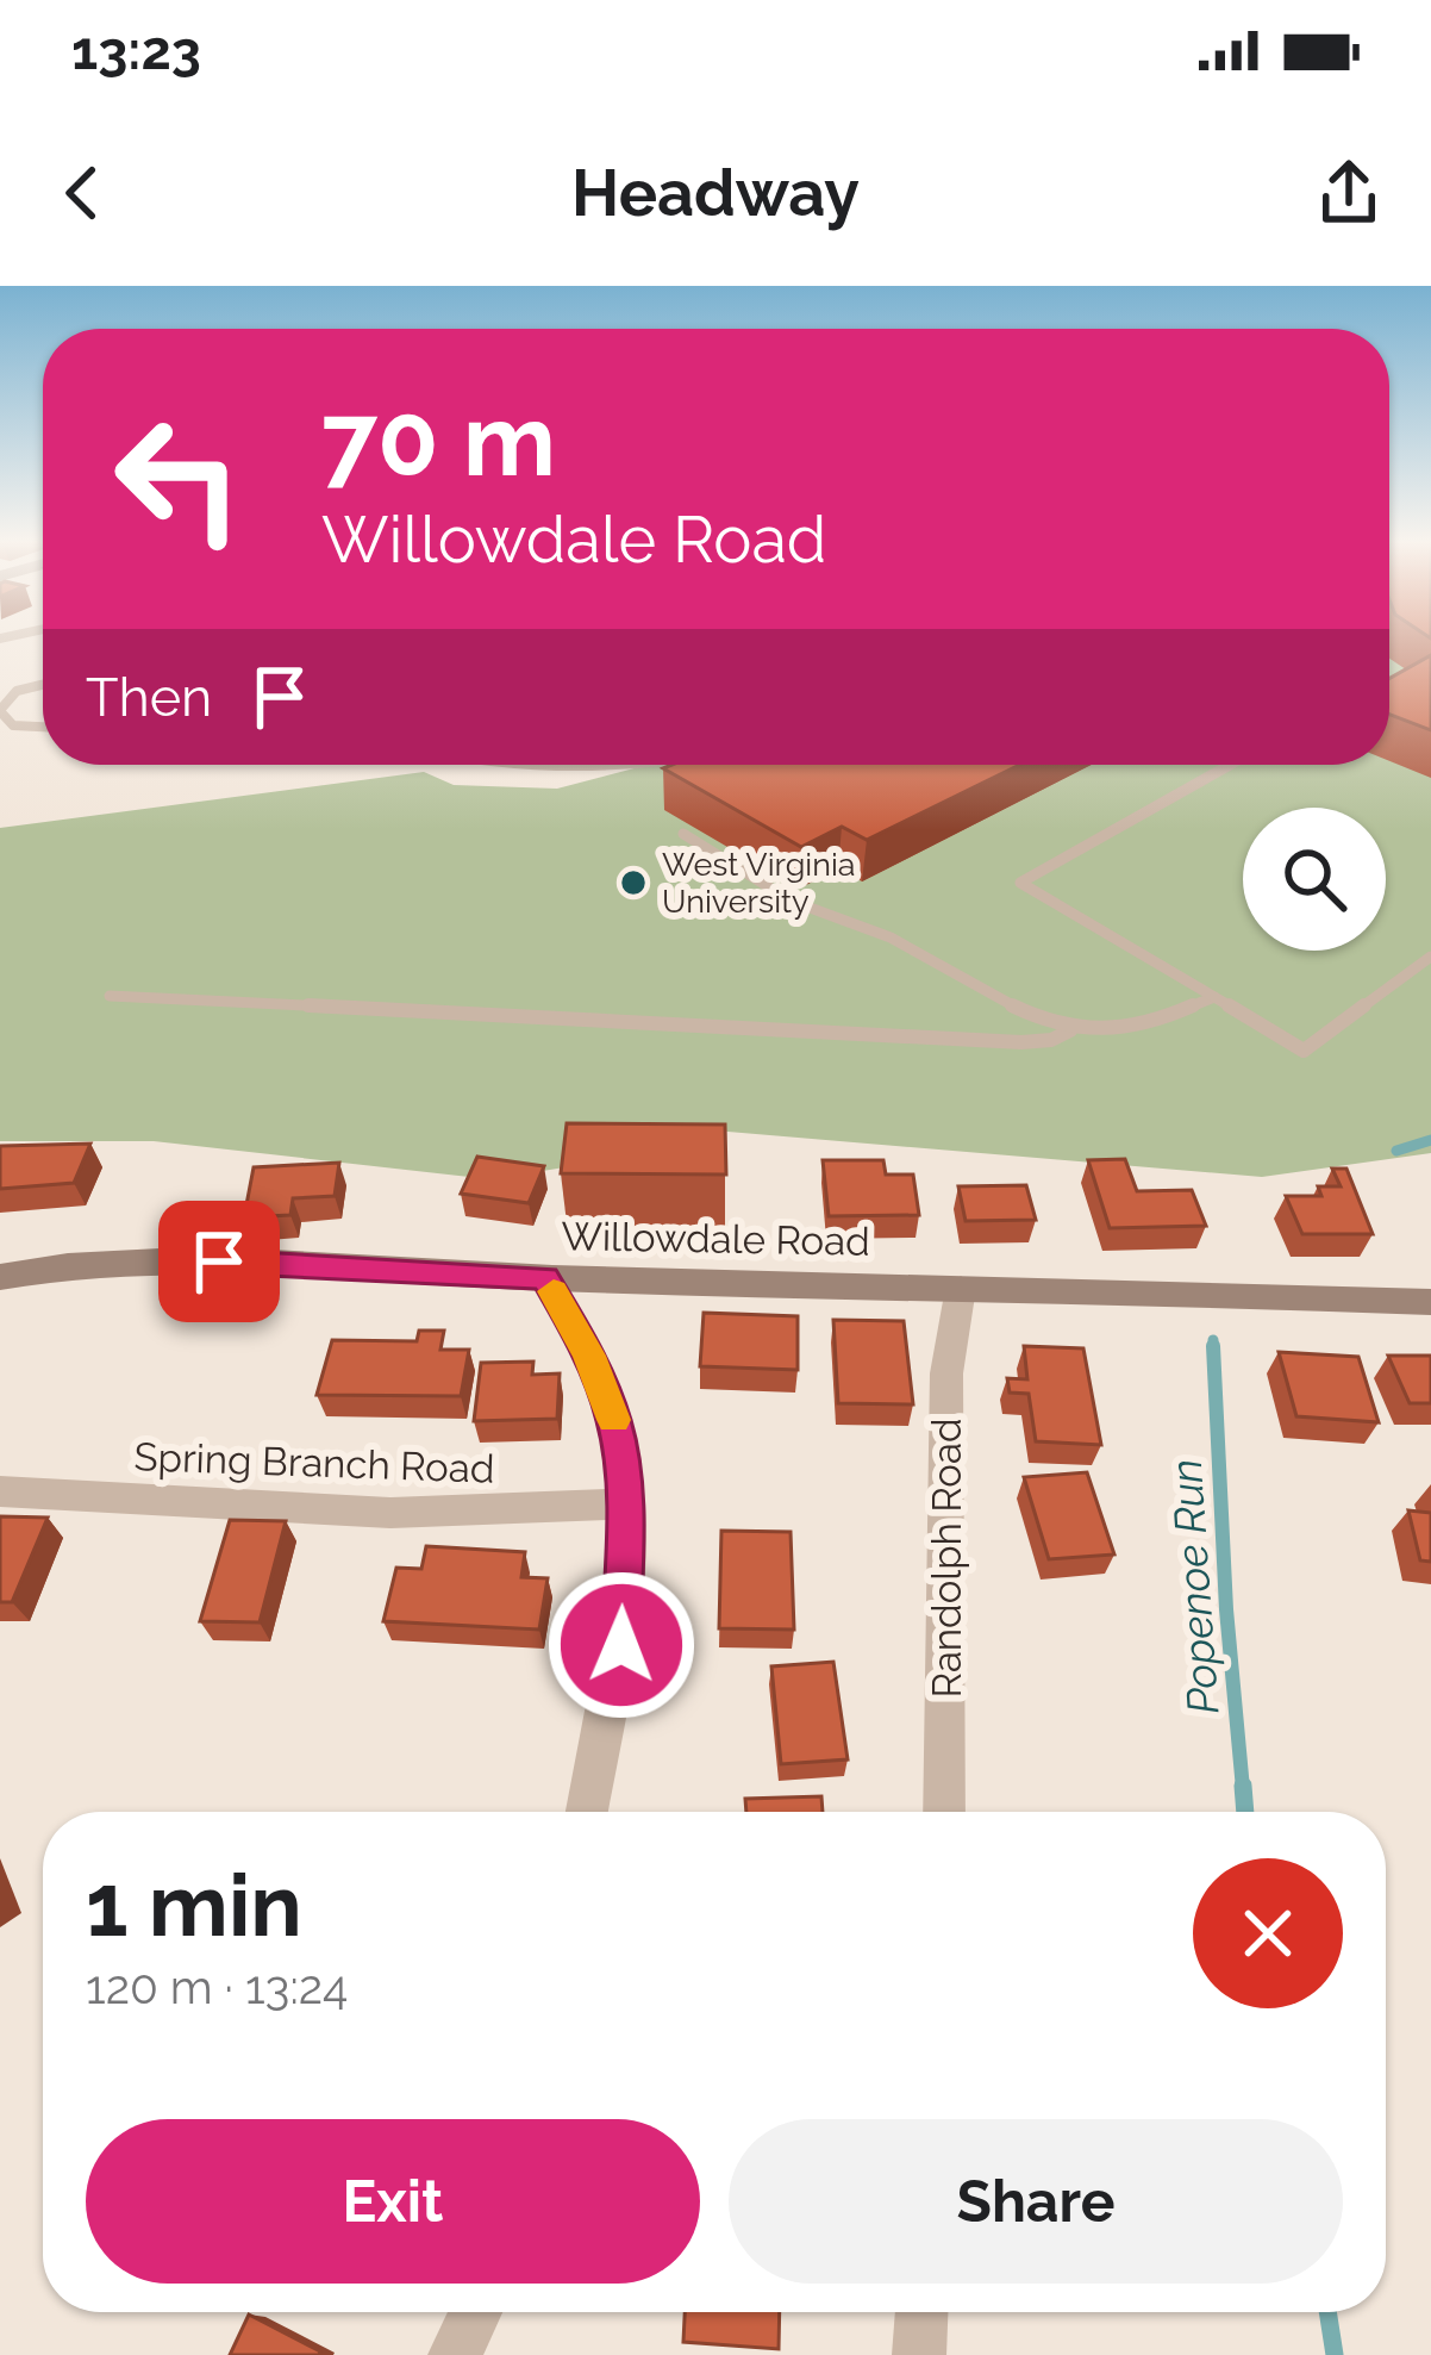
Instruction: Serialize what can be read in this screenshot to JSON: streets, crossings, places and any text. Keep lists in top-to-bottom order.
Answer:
{
  "streets": {
    "street": ["Willowdale Road", "Spring Branch Road", "Randolph Road"]
  },
  "crossings": [
    ["Willowdale Road", "Randolph Road"]
  ],
  "water": ["Popenoe Run"],
  "places": ["West Virginia University"],
  "page": {
    "status": "13:23",
    "header": "Headway",
    "turn": ["70 m", "Willowdale Road"],
    "then": "Then",
    "heading": ["1 min", "120 m · 13:24"],
    "buttons": ["Exit", "Share"]
  }
}
